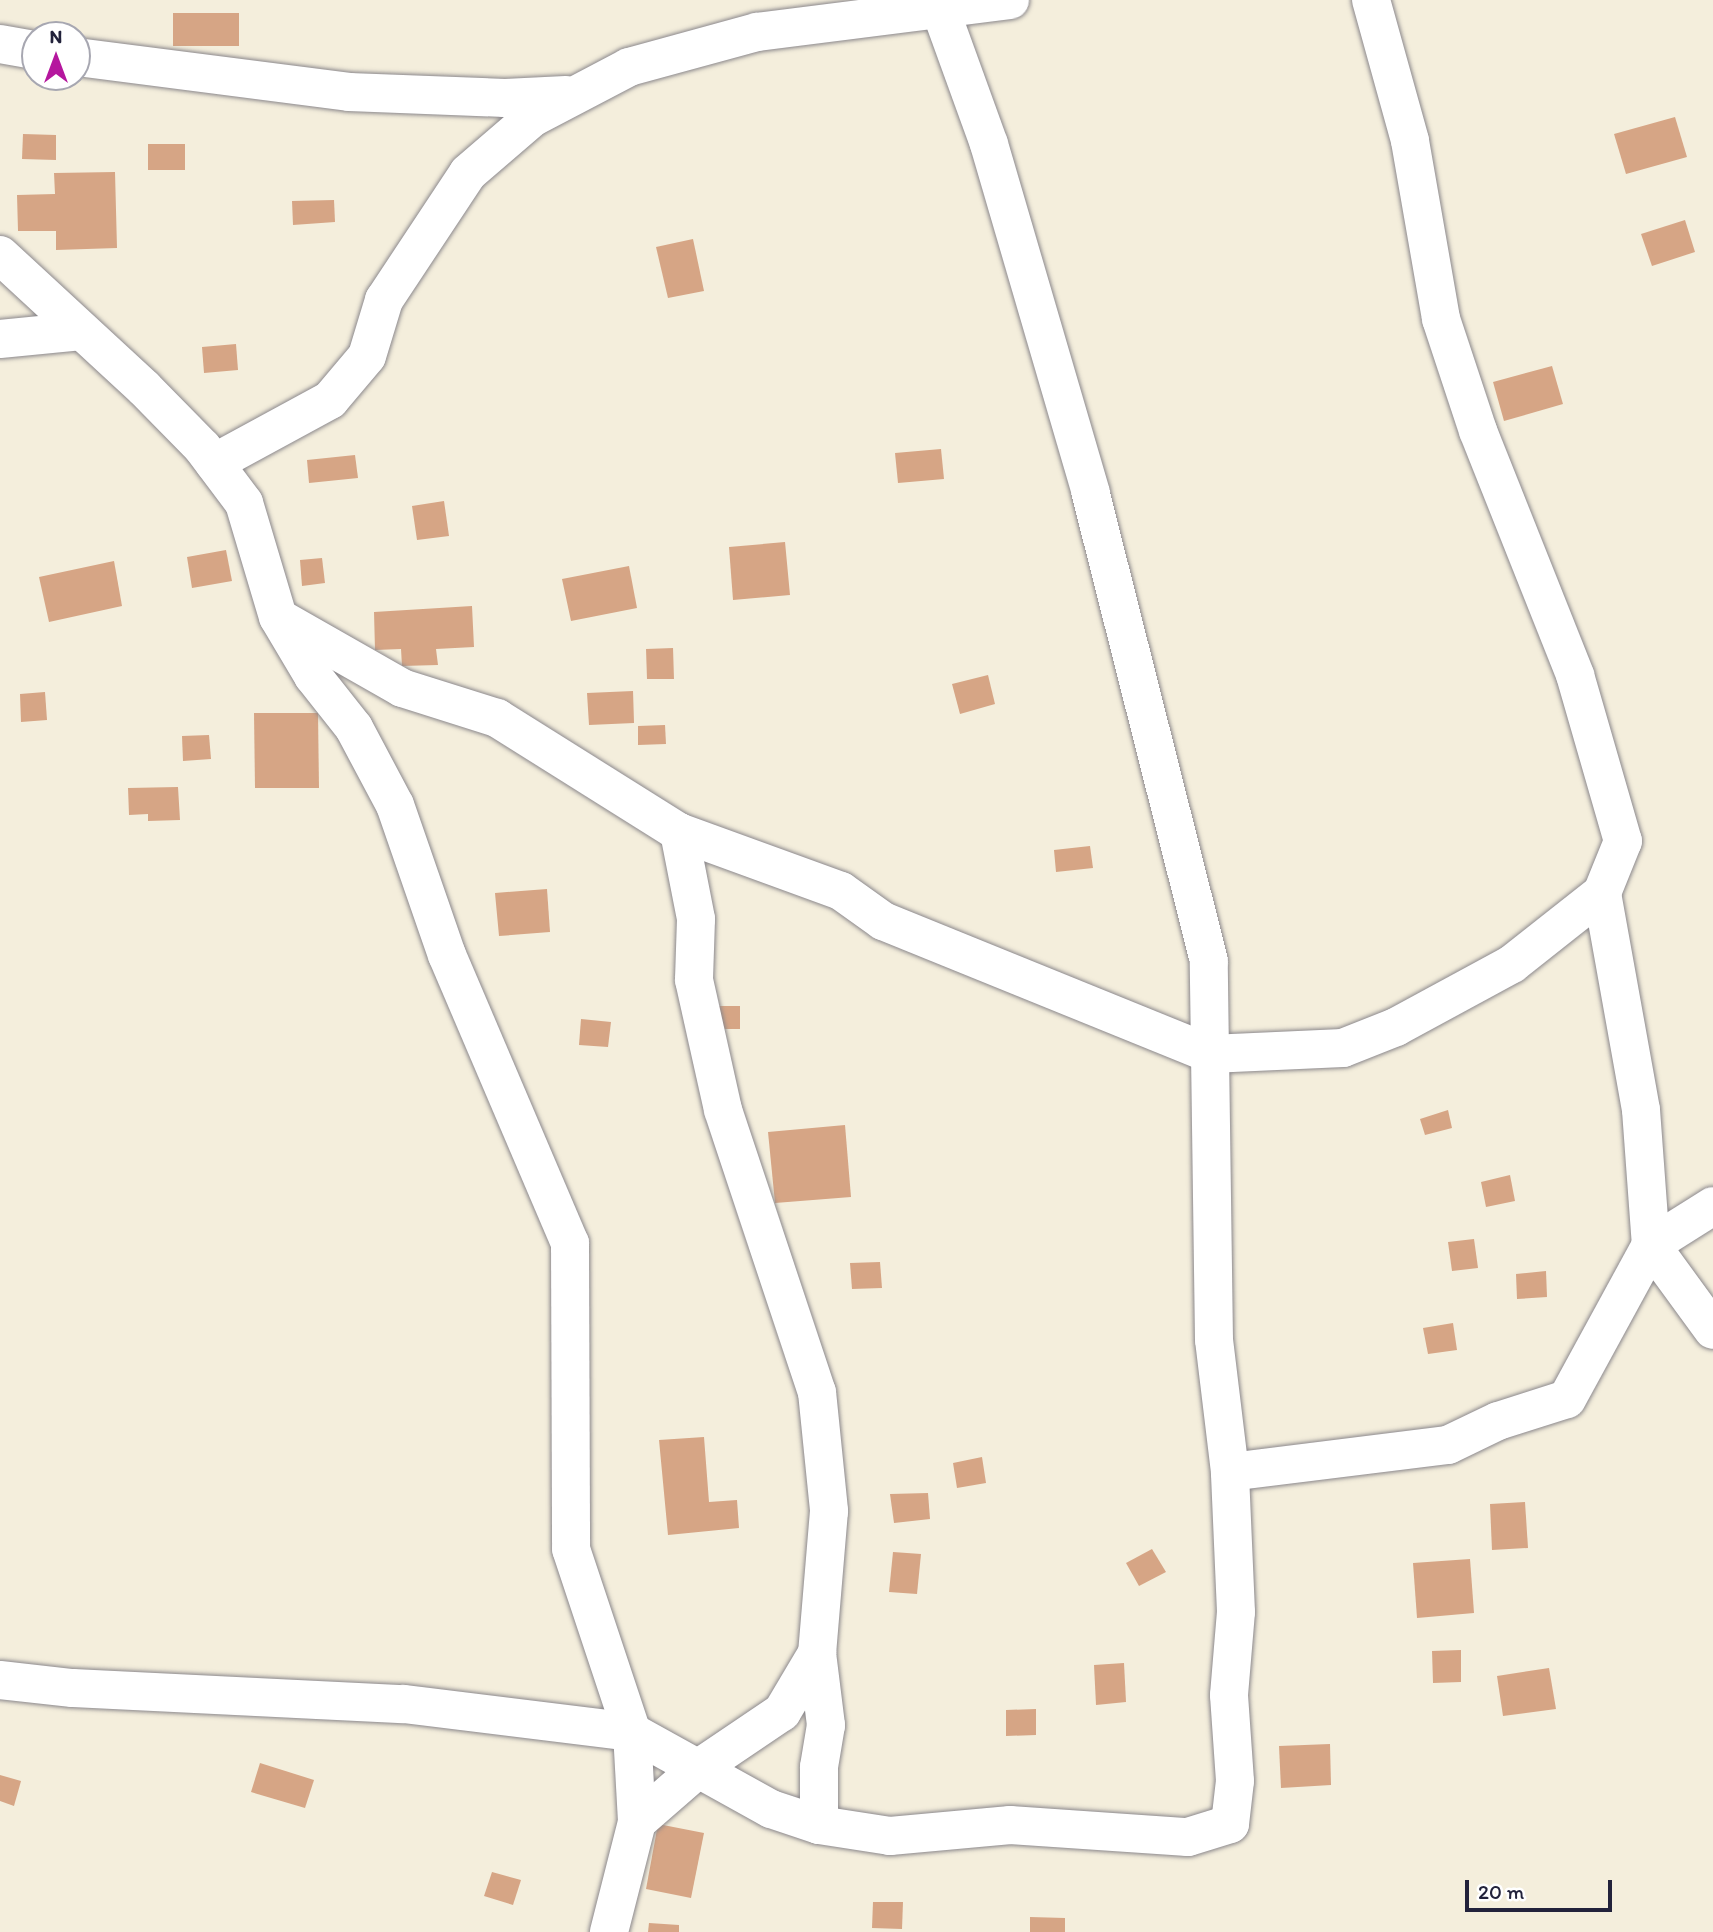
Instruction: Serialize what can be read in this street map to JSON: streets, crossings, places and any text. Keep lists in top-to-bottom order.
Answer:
{
  "scale_bar": "20 m",
  "north": "top"
}
